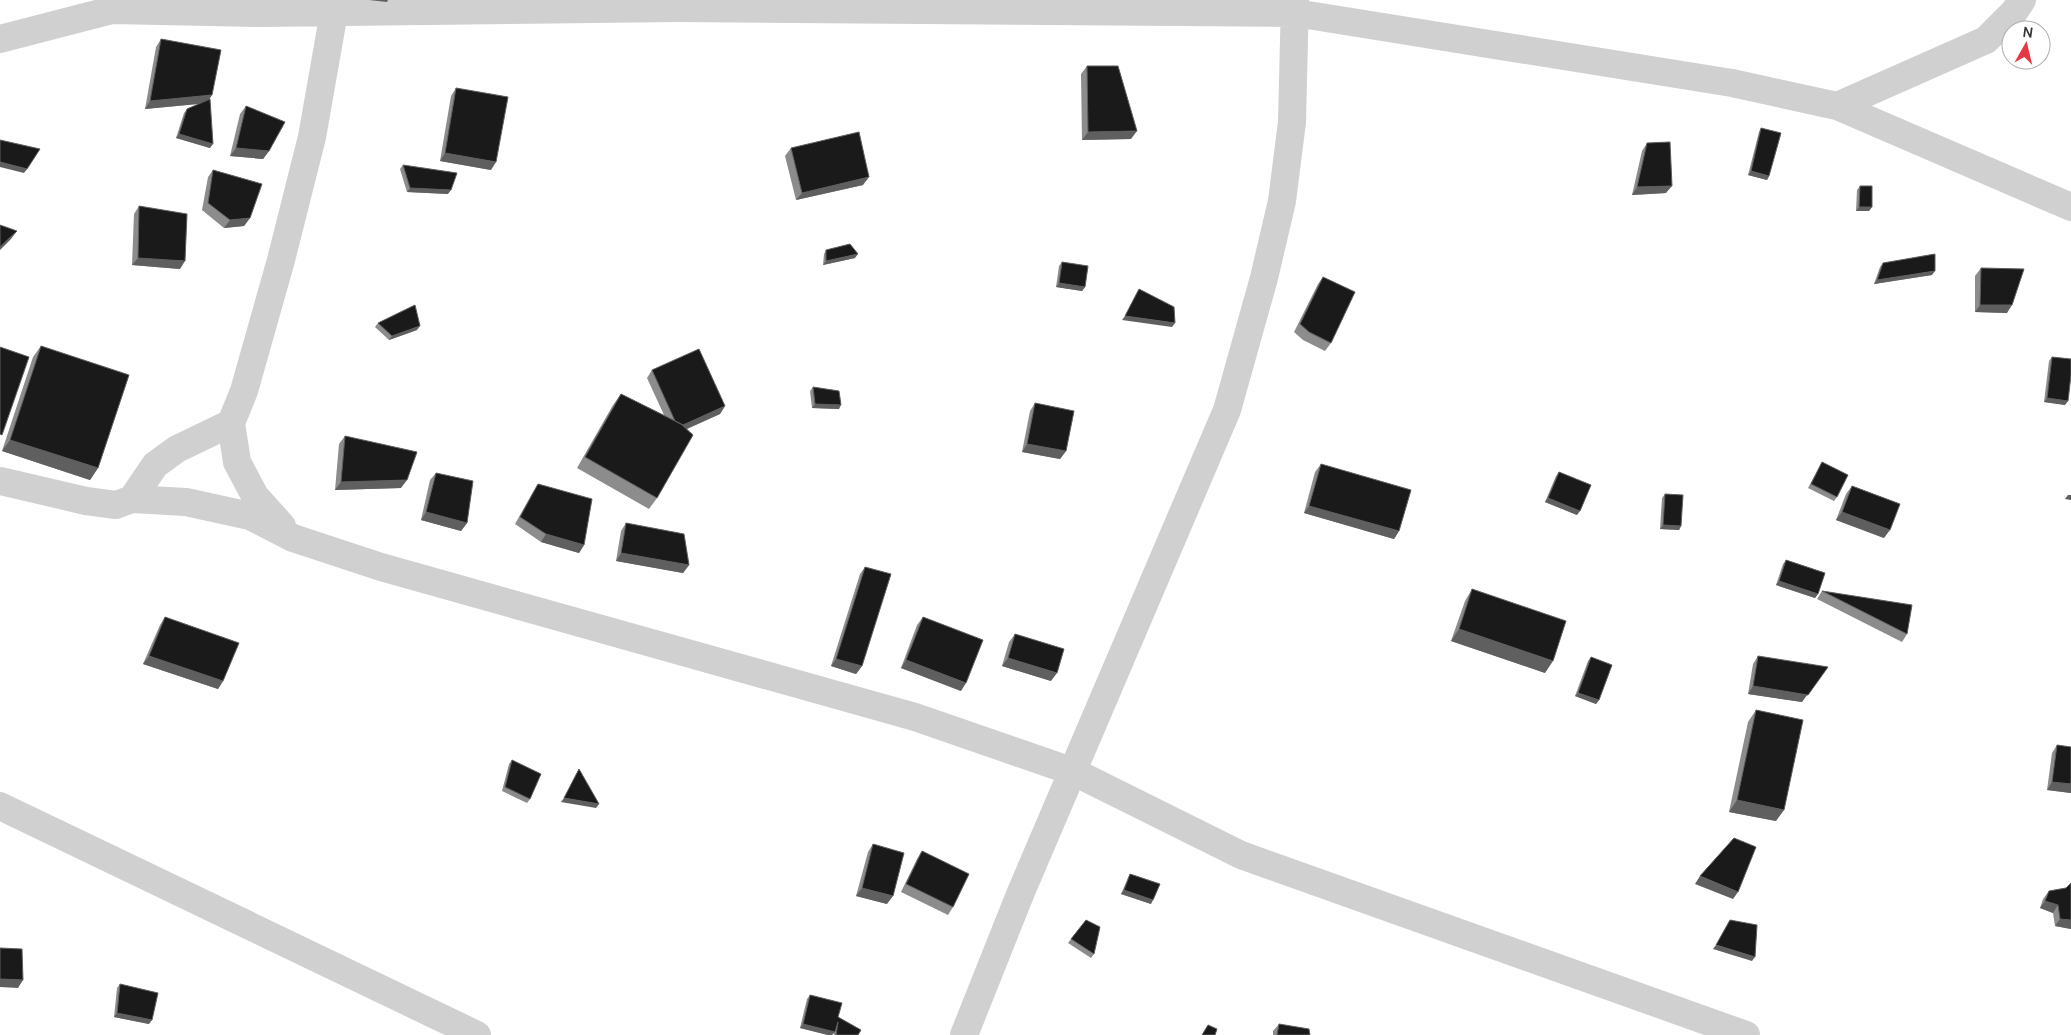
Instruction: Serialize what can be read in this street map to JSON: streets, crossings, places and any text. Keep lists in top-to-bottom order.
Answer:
{
  "north": "top"
}
